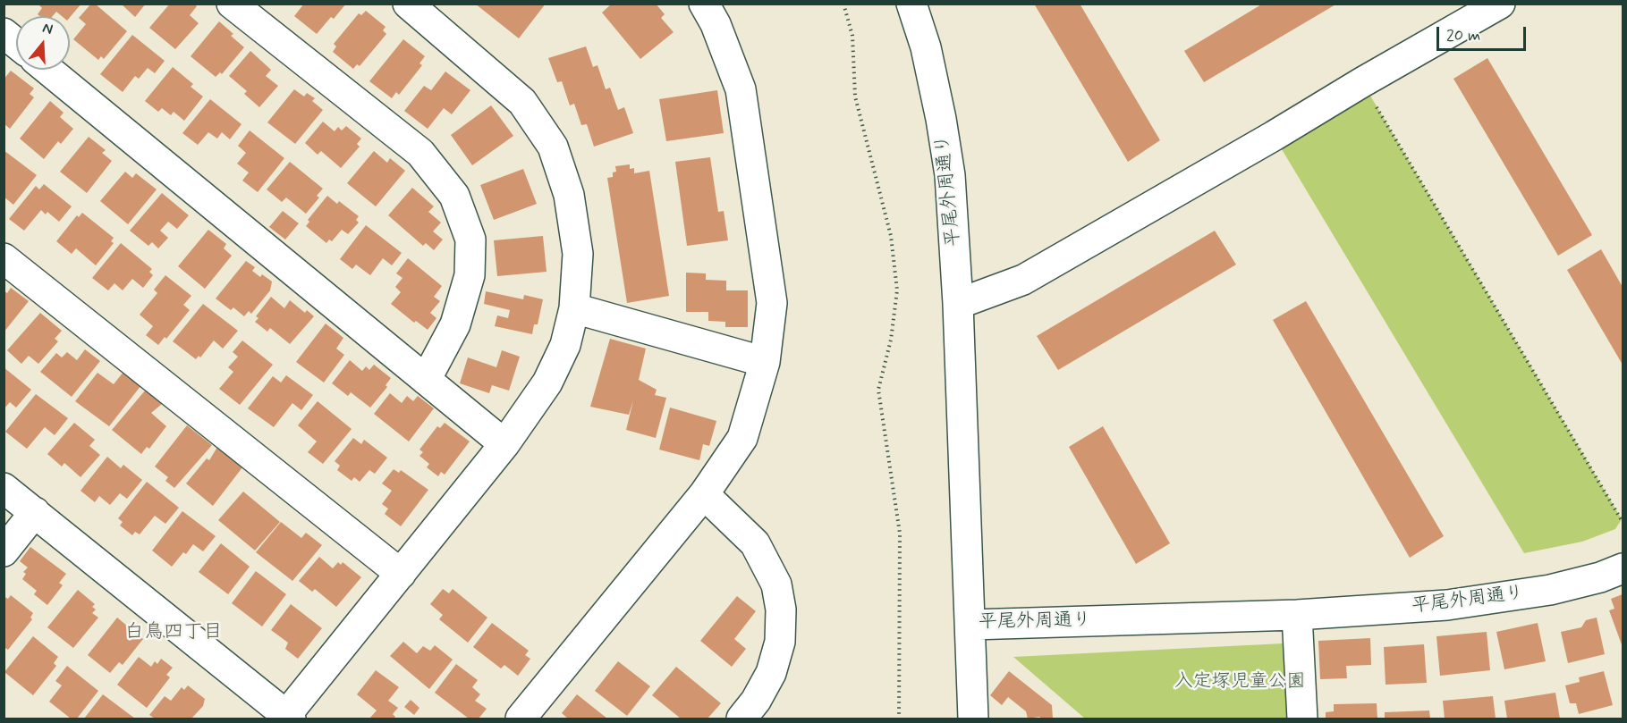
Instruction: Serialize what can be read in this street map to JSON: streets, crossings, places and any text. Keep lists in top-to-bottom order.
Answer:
{
  "streets": {
    "street": ["平尾外周通り"]
  },
  "districts": ["白鳥四丁目"],
  "parks": ["入定塚児童公園"],
  "scale_bar": "20 m",
  "north": "top"
}
